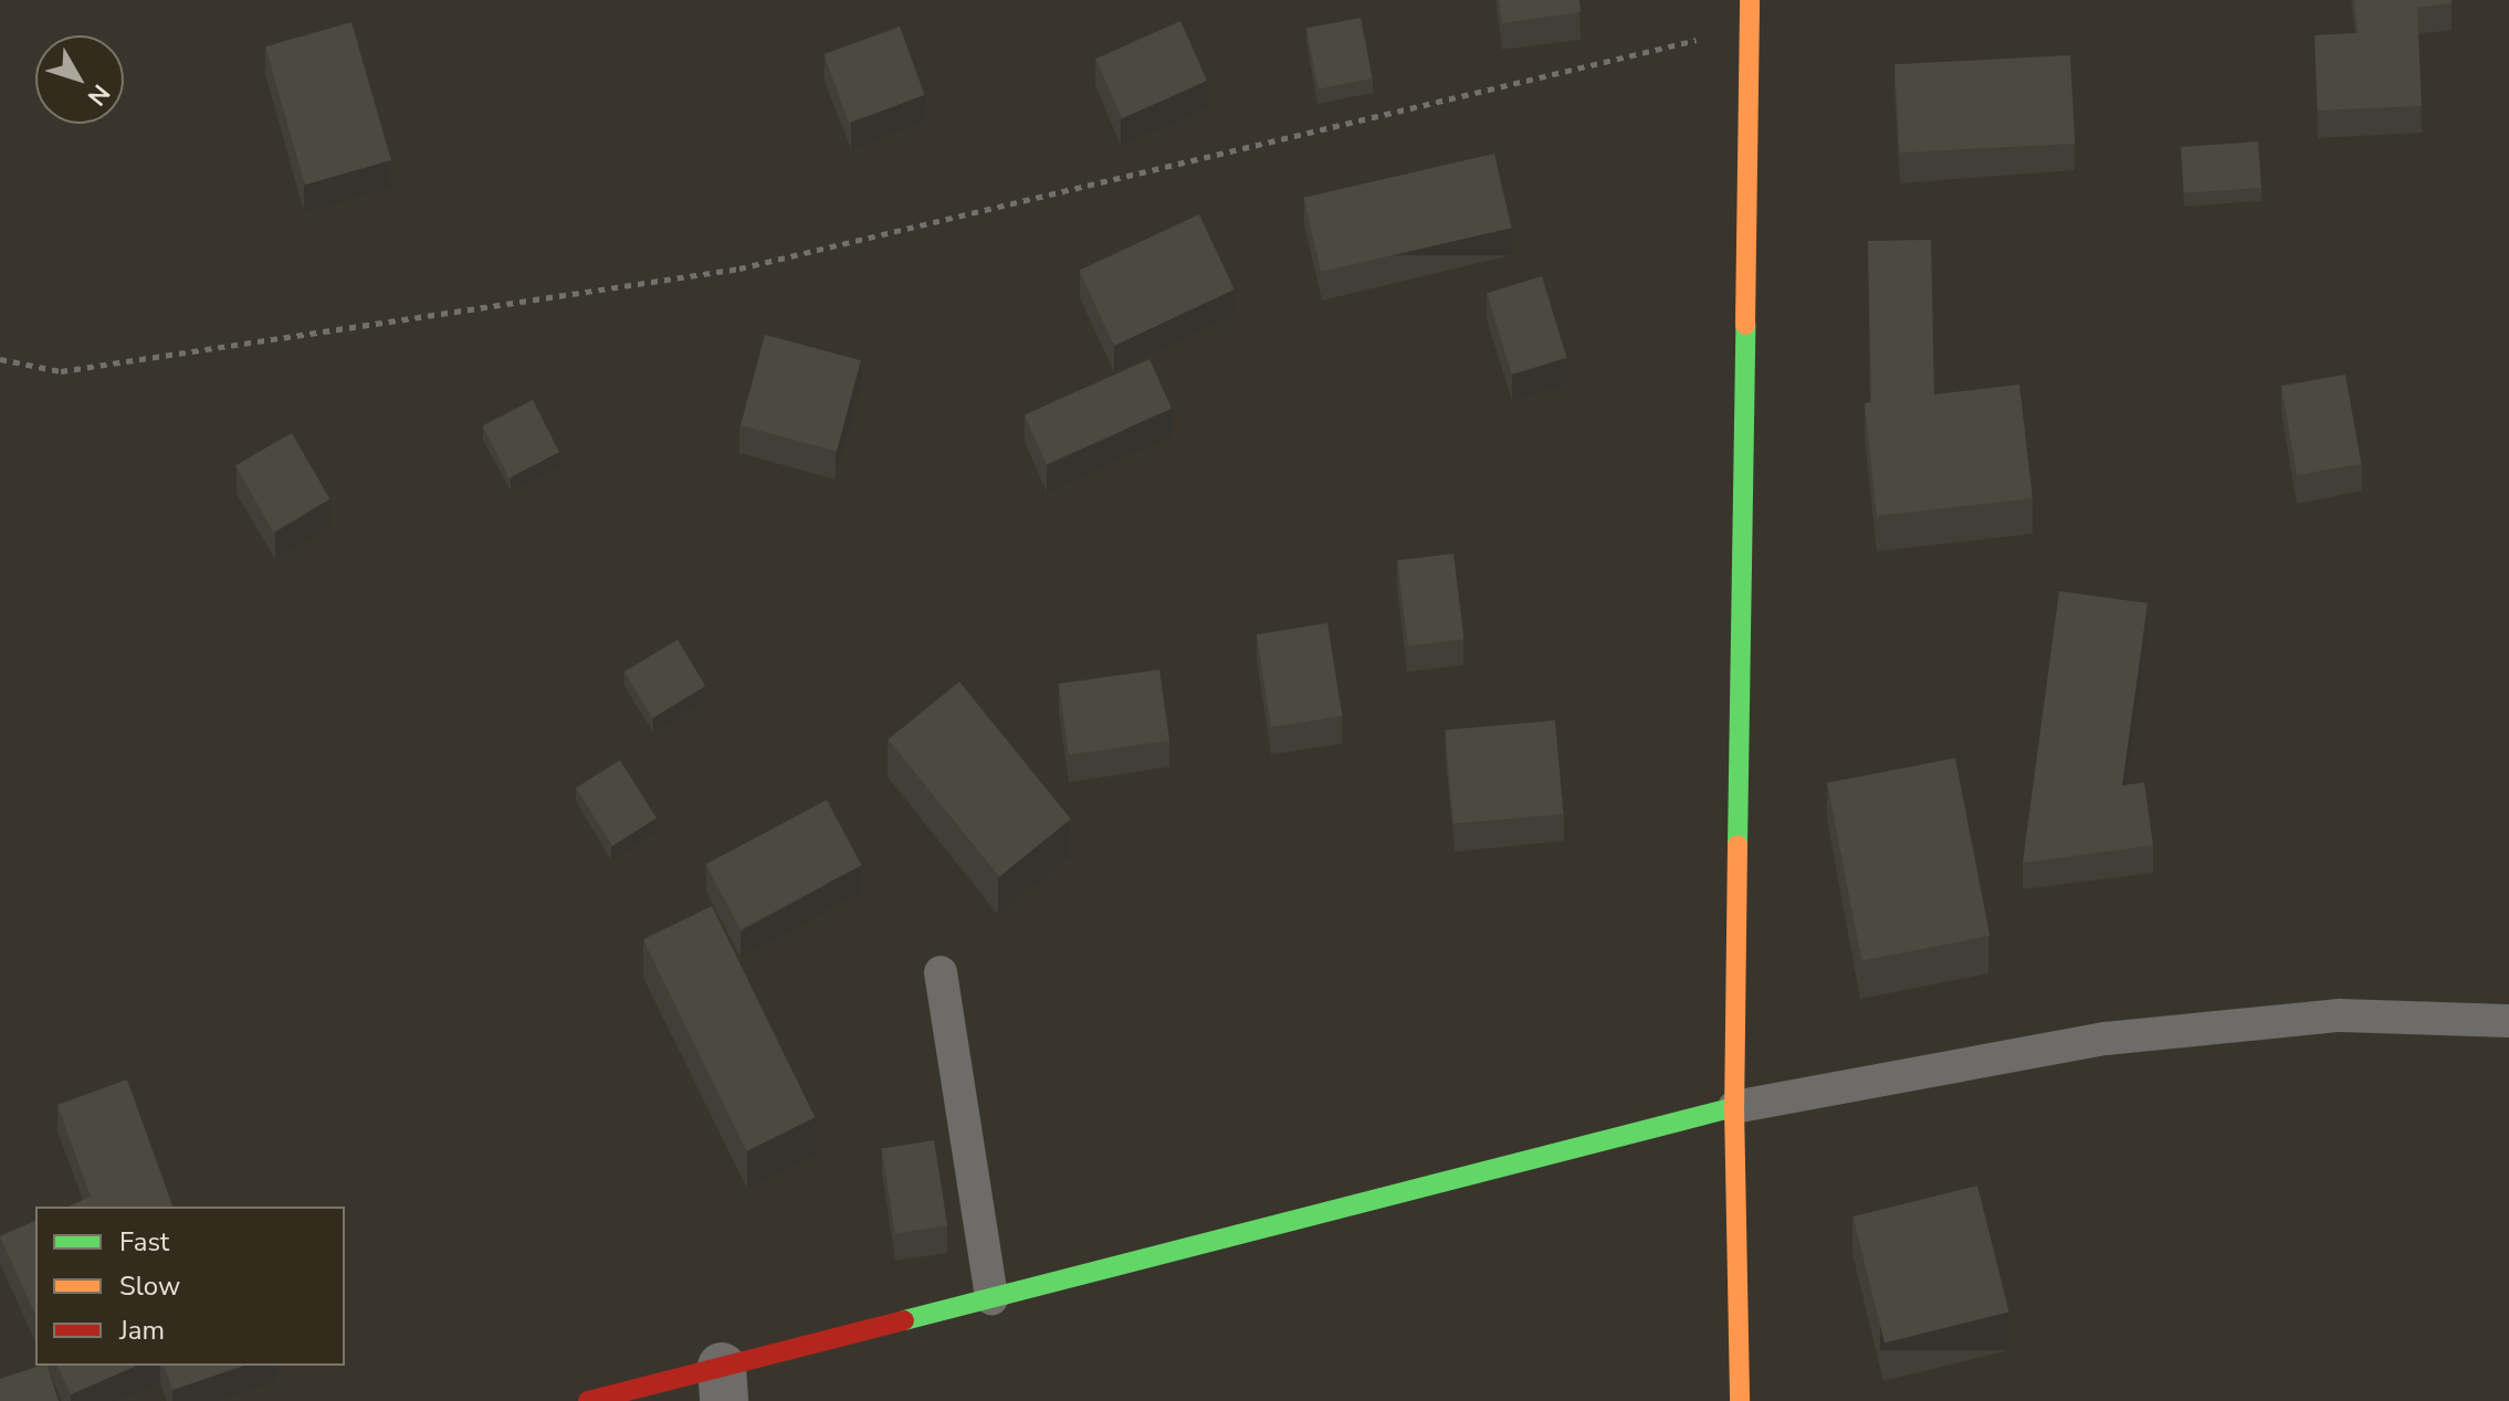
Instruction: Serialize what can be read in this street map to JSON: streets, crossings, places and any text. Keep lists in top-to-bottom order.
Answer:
{
  "legend": ["Fast", "Slow", "Jam"],
  "north": "bottom right"
}
